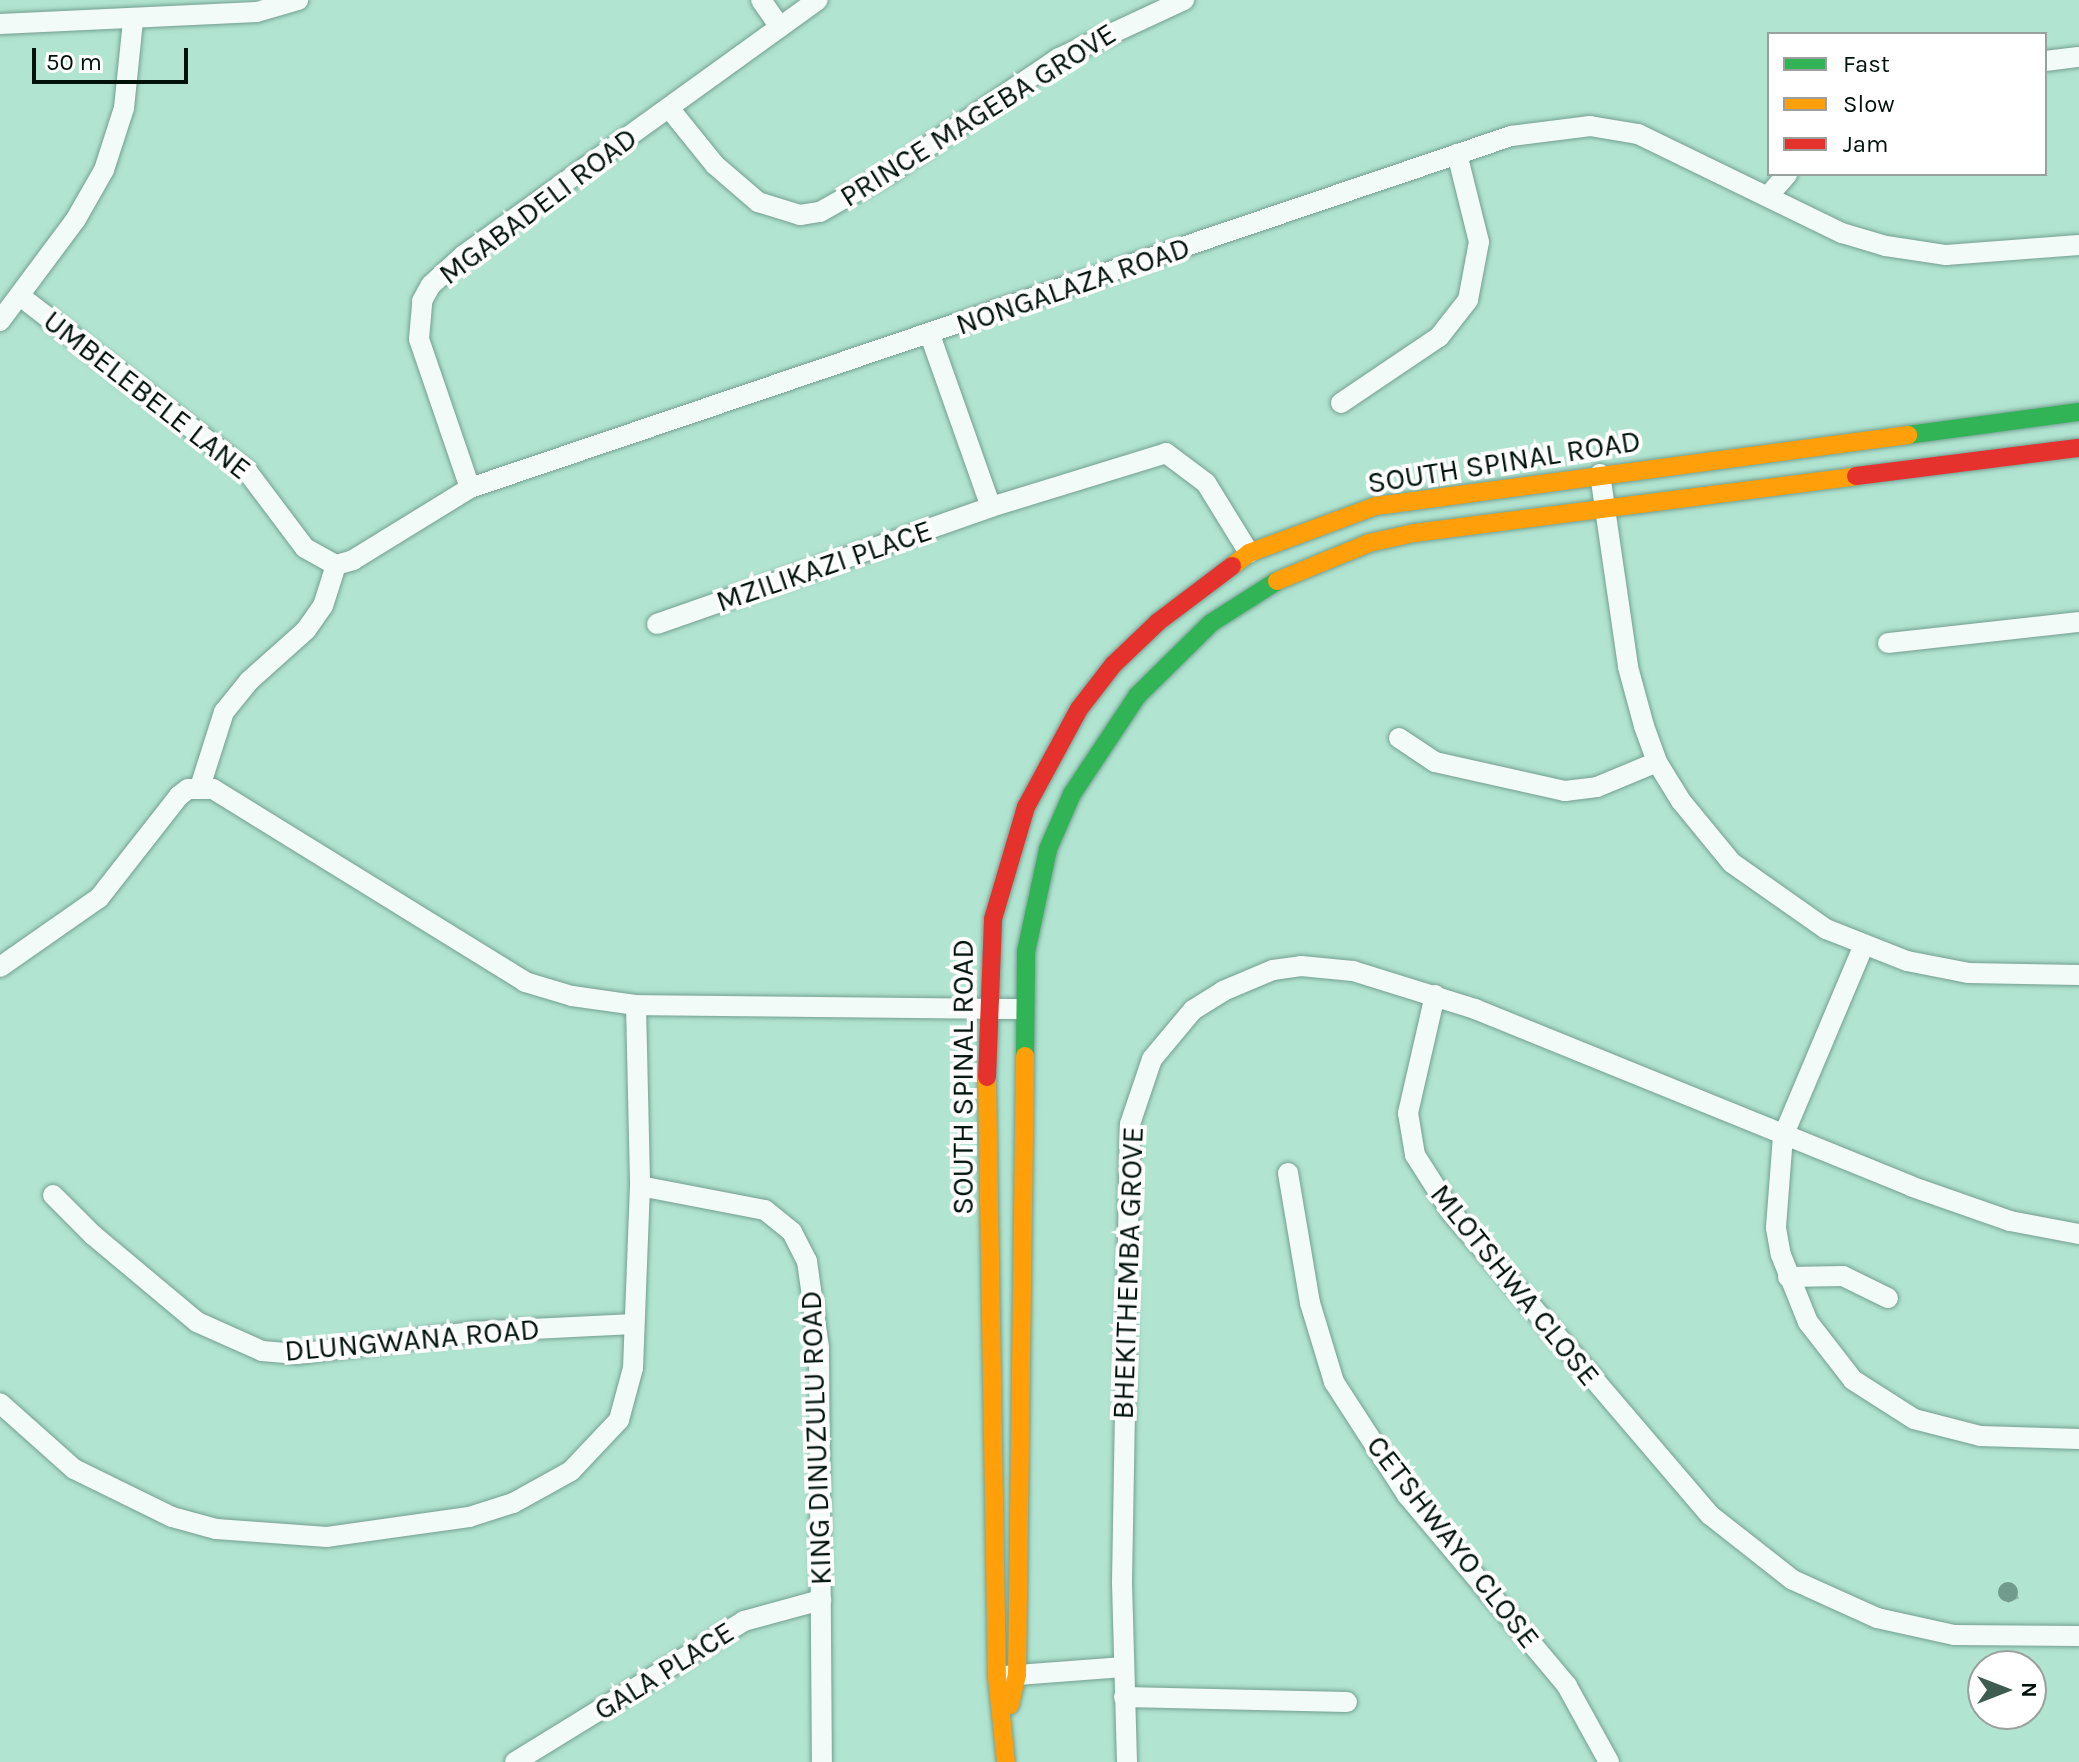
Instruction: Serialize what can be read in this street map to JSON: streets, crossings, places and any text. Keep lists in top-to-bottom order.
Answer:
{
  "streets": {
    "street": [
      "PRINCE MAGEBA GROVE",
      "MGABADELI ROAD",
      "NONGALAZA ROAD",
      "UMBELEBELE LANE",
      "SOUTH SPINAL ROAD",
      "MZILIKAZI PLACE",
      "BHEKITHEMBA GROVE",
      "MLOTSHWA CLOSE",
      "DLUNGWANA ROAD",
      "KING DINUZULU ROAD",
      "CETSHWAYO CLOSE",
      "GALA PLACE"
    ]
  },
  "crossings": [
    ["PRINCE MAGEBA GROVE", "MGABADELI ROAD"],
    ["MGABADELI ROAD", "NONGALAZA ROAD"],
    ["NONGALAZA ROAD", "UMBELEBELE LANE"],
    ["SOUTH SPINAL ROAD", "MZILIKAZI PLACE"],
    ["BHEKITHEMBA GROVE", "MLOTSHWA CLOSE"],
    ["KING DINUZULU ROAD", "GALA PLACE"]
  ],
  "legend": ["Fast", "Slow", "Jam"],
  "scale_bar": "50 m",
  "north": "right"
}
